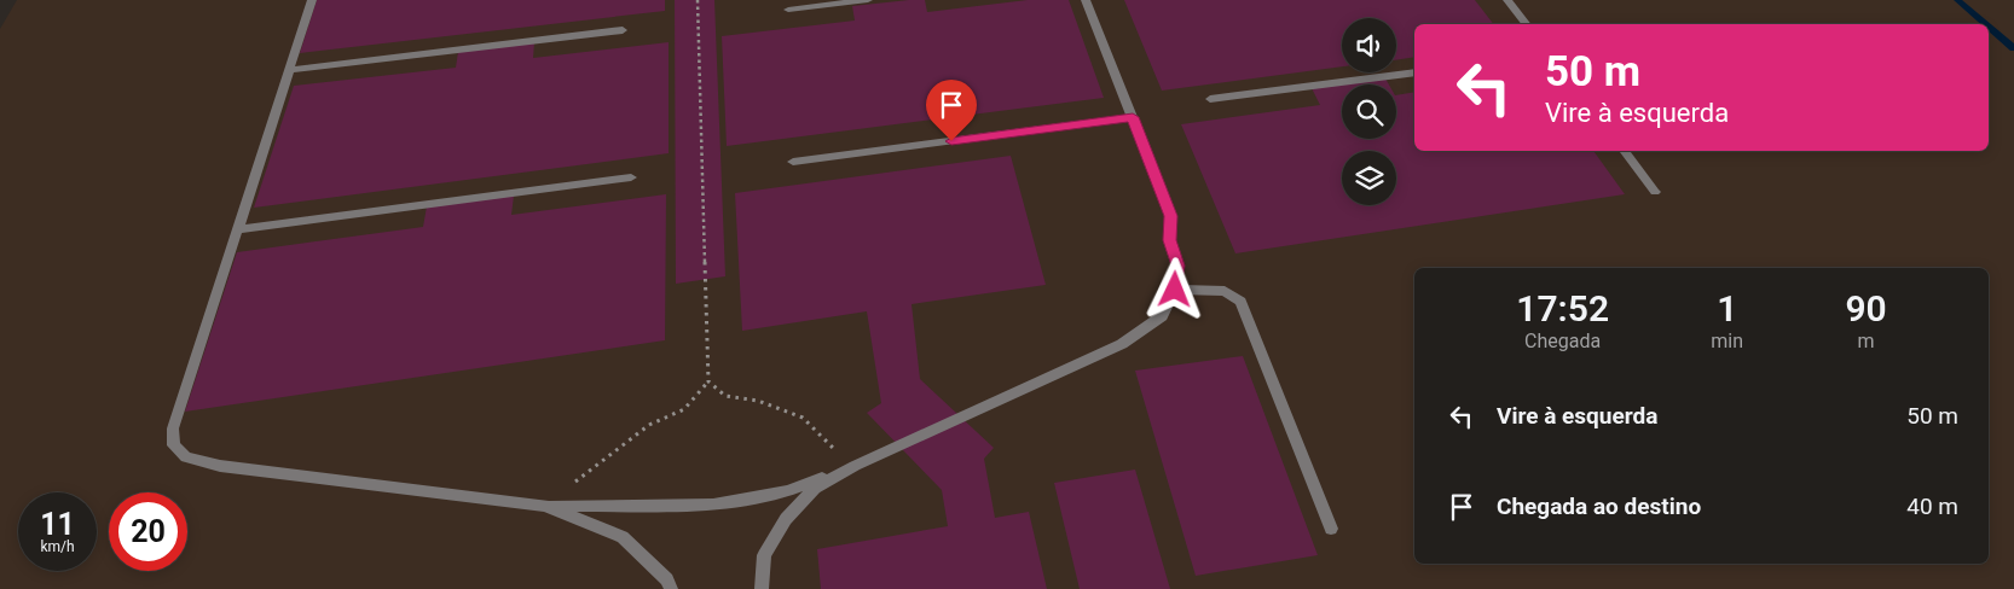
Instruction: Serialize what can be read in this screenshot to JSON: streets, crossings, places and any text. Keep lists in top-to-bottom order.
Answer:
{
  "page": {
    "turn": ["50 m", "Vire à esquerda"],
    "eta": [
      "17:52",
      "Chegada",
      "1",
      "min",
      "90",
      "m"
    ],
    "list": [
      {
        "name": "Vire à esquerda",
        "value": "50 m"
      },
      {
        "name": "Chegada ao destino",
        "value": "40 m"
      }
    ],
    "speed": "11 km/h",
    "limit": "20"
  }
}
